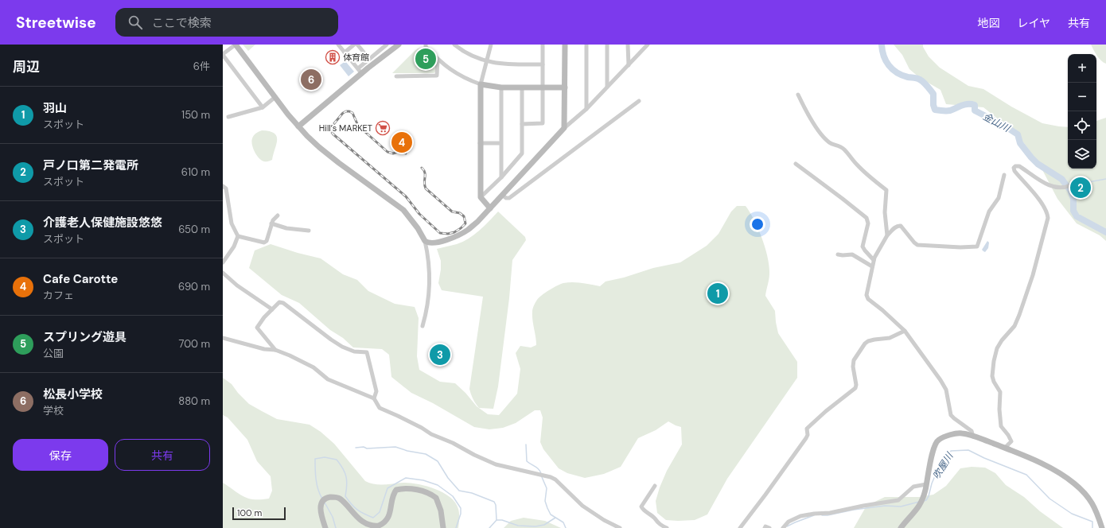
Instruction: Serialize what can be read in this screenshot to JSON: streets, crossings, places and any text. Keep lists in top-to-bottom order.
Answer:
{
  "water": ["金山川", "吹屋川"],
  "places": {
    "building": ["体育館"],
    "supermarket": ["Hill’s MARKET"]
  },
  "scale_bar": "100 m",
  "page": {
    "header": "Streetwise",
    "search": "ここで検索",
    "nav": ["地図", "レイヤ", "共有"],
    "heading": ["周辺", "6件"],
    "pins": [
      "5",
      "6",
      "4",
      "2",
      "1",
      "3"
    ],
    "map_buttons": ["+", "−"],
    "list": [
      {
        "mark": "1",
        "name": "羽山",
        "note": "スポット",
        "value": "150 m"
      },
      {
        "mark": "2",
        "name": "戸ノ口第二発電所",
        "note": "スポット",
        "value": "610 m"
      },
      {
        "mark": "3",
        "name": "介護老人保健施設悠悠",
        "note": "スポット",
        "value": "650 m"
      },
      {
        "mark": "4",
        "name": "Cafe Carotte",
        "note": "カフェ",
        "value": "690 m"
      },
      {
        "mark": "5",
        "name": "スプリング遊具",
        "note": "公園",
        "value": "700 m"
      },
      {
        "mark": "6",
        "name": "松長小学校",
        "note": "学校",
        "value": "880 m"
      }
    ],
    "buttons": ["保存", "共有"],
    "scale": "100 m"
  }
}
